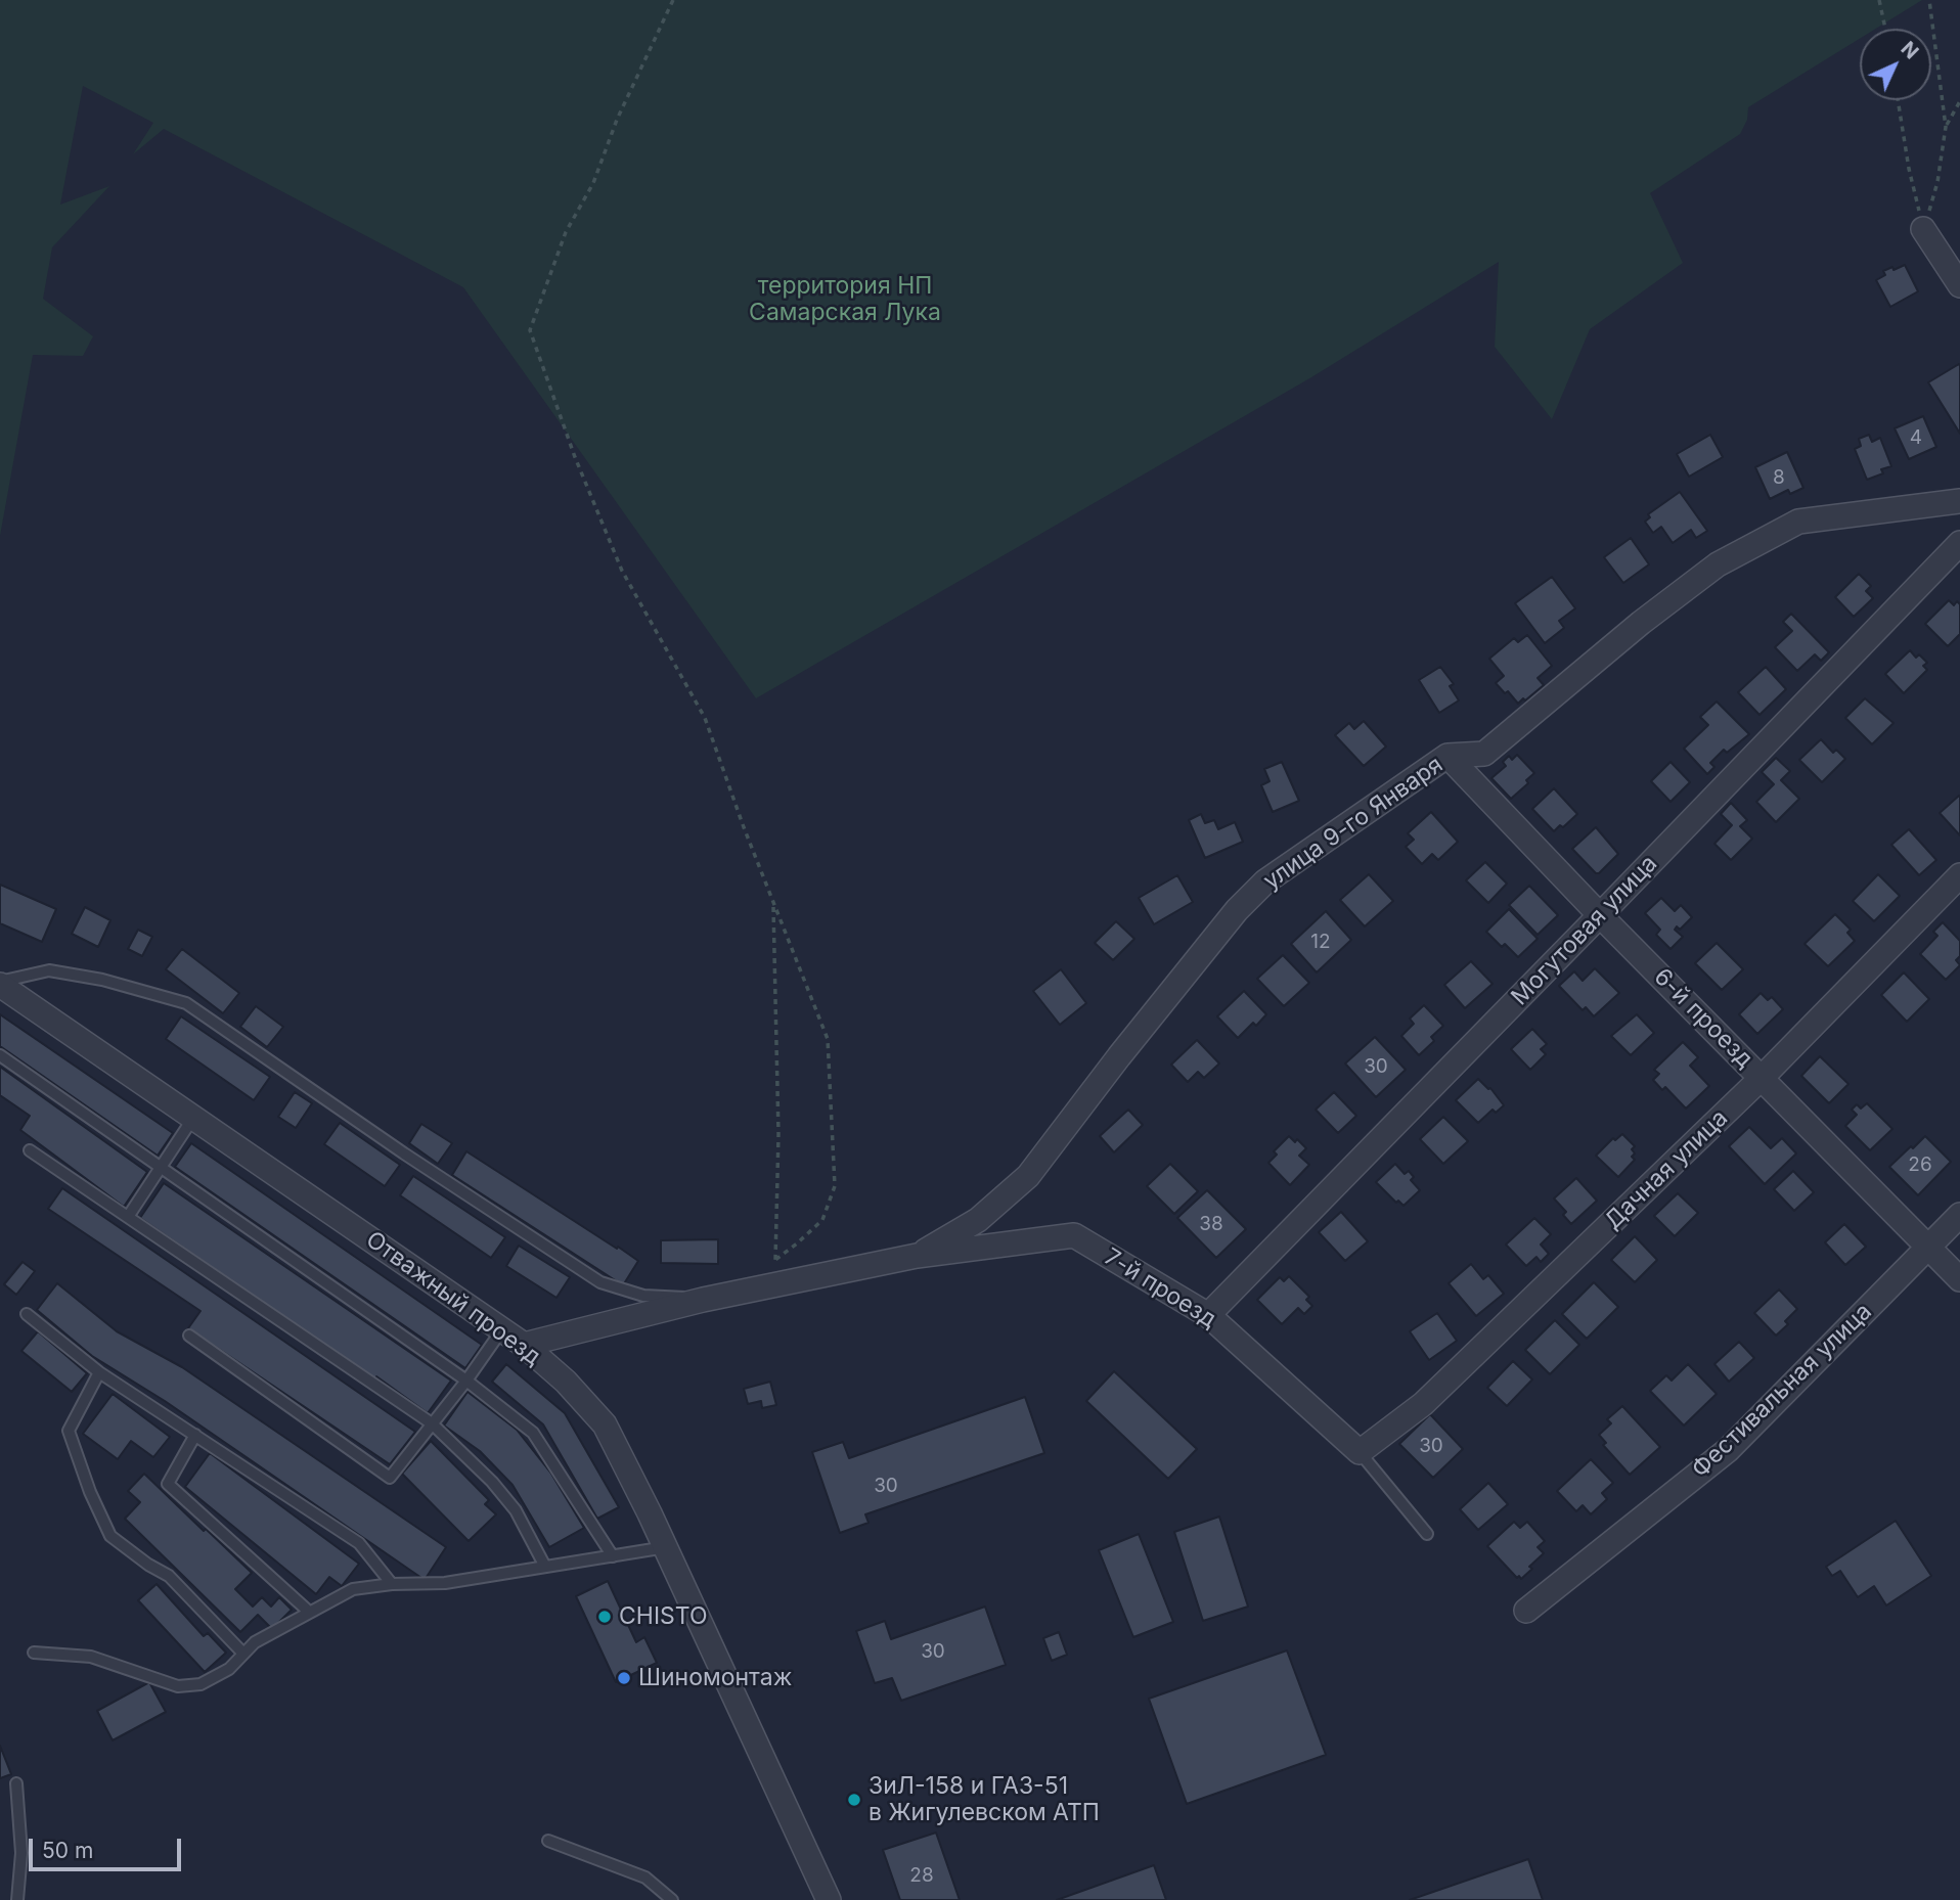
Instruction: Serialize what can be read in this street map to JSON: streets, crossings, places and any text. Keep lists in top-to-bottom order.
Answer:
{
  "streets": {
    "street": [
      "улица 9-го Января",
      "Могутовая улица",
      "6-й проезд",
      "Дачная улица",
      "7-й проезд",
      "Отважный проезд",
      "Фестивальная улица"
    ]
  },
  "crossings": [
    ["улица 9-го Января", "6-й проезд"],
    ["улица 9-го Января", "7-й проезд"],
    ["Могутовая улица", "6-й проезд"],
    ["Могутовая улица", "7-й проезд"],
    ["6-й проезд", "Дачная улица"],
    ["6-й проезд", "Фестивальная улица"],
    ["Дачная улица", "7-й проезд"]
  ],
  "parks": ["территория НП Самарская Лука"],
  "places": ["CHISTO", "Шиномонтаж", "ЗиЛ-158 и ГАЗ-51 в Жигулевском АТП"],
  "house_numbers": [
    "4",
    "8",
    "12",
    "30",
    "26",
    "38",
    "30",
    "30",
    "30",
    "28"
  ],
  "scale_bar": "50 m",
  "north": "top right"
}
